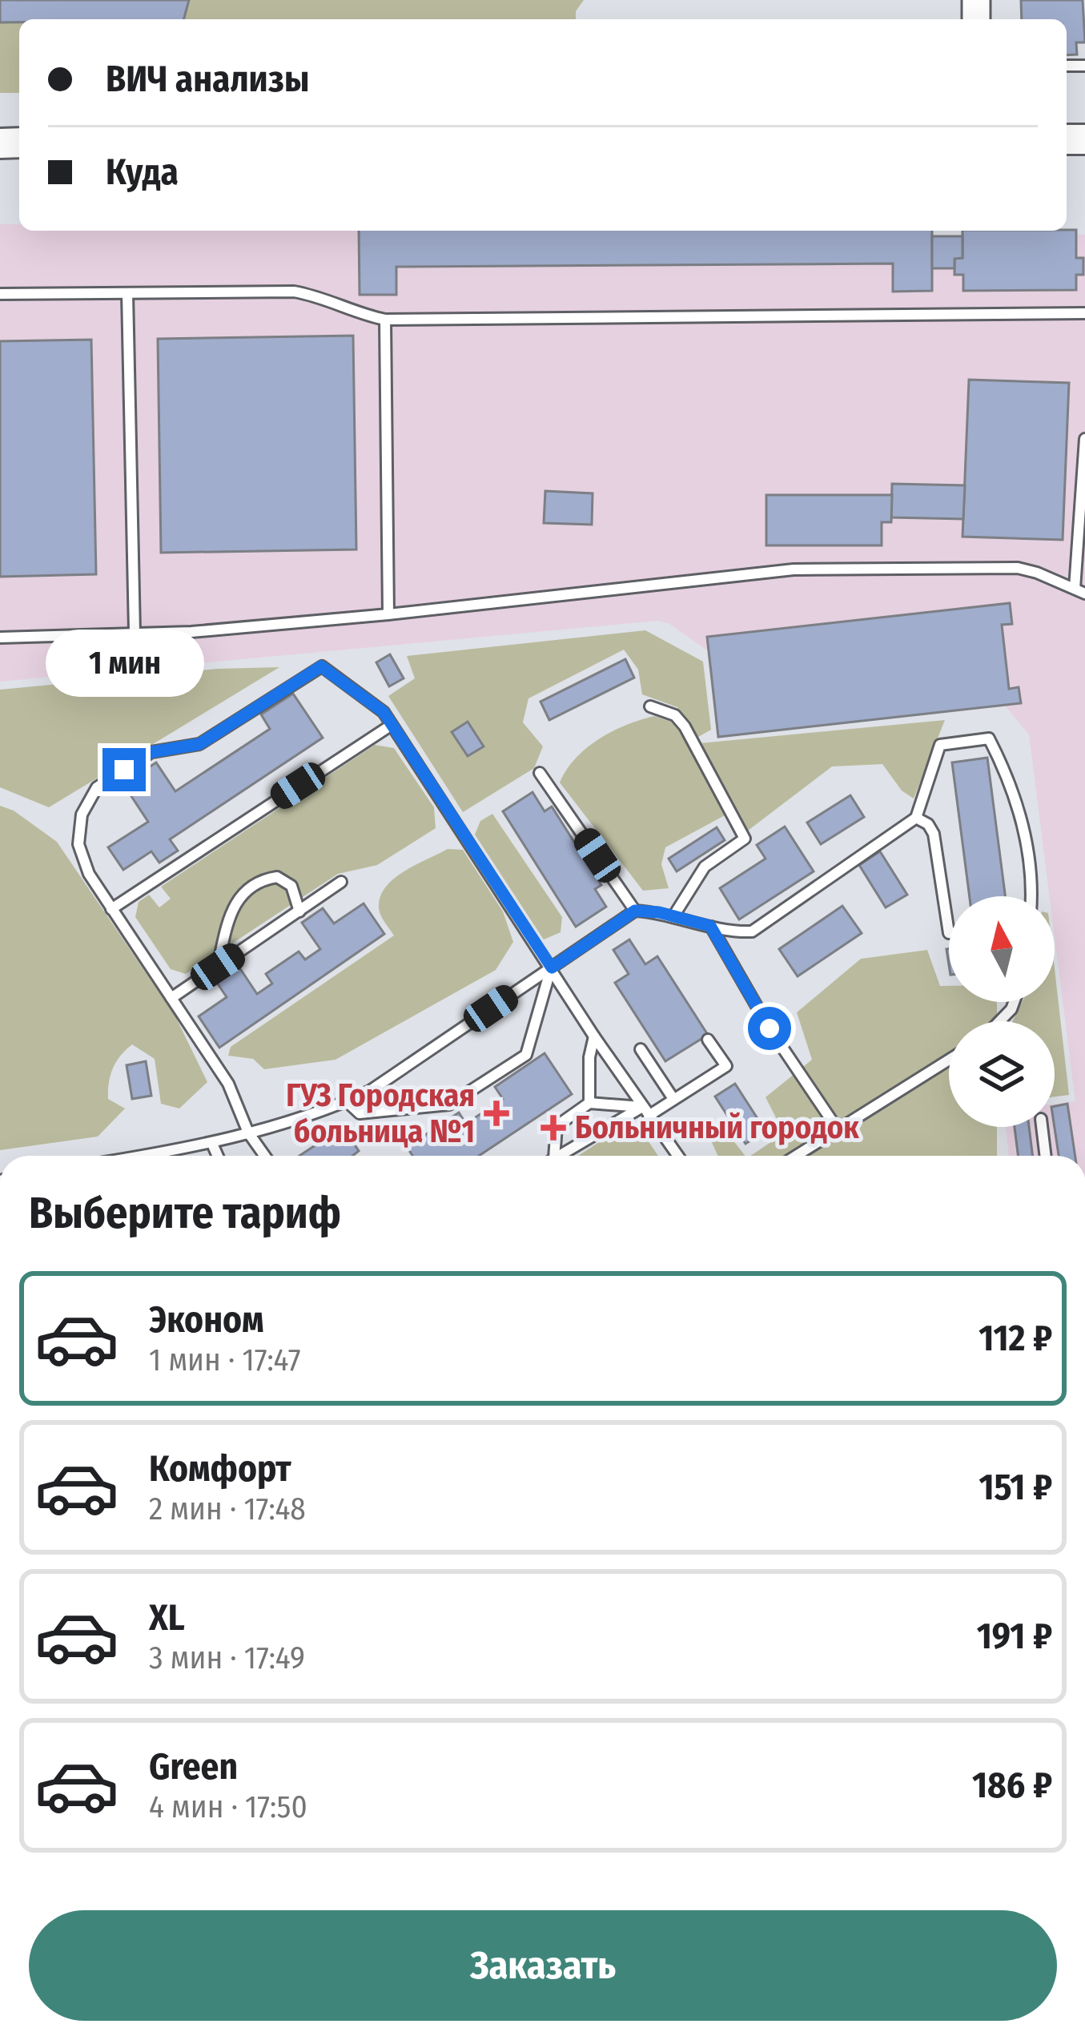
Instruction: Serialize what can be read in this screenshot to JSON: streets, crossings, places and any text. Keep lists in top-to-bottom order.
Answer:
{
  "places": {
    "health": ["ГУЗ Городская больница №1", "Больничный городок"]
  },
  "north": "top",
  "page": {
    "banner": ["ВИЧ анализы", "Куда"],
    "bubble": "1 мин",
    "heading": "Выберите тариф",
    "list": [
      {
        "name": "Эконом",
        "note": "1 мин · 17:47",
        "value": "112 ₽"
      },
      {
        "name": "Комфорт",
        "note": "2 мин · 17:48",
        "value": "151 ₽"
      },
      {
        "name": "XL",
        "note": "3 мин · 17:49",
        "value": "191 ₽"
      },
      {
        "name": "Green",
        "note": "4 мин · 17:50",
        "value": "186 ₽"
      }
    ],
    "buttons": "Заказать"
  }
}
